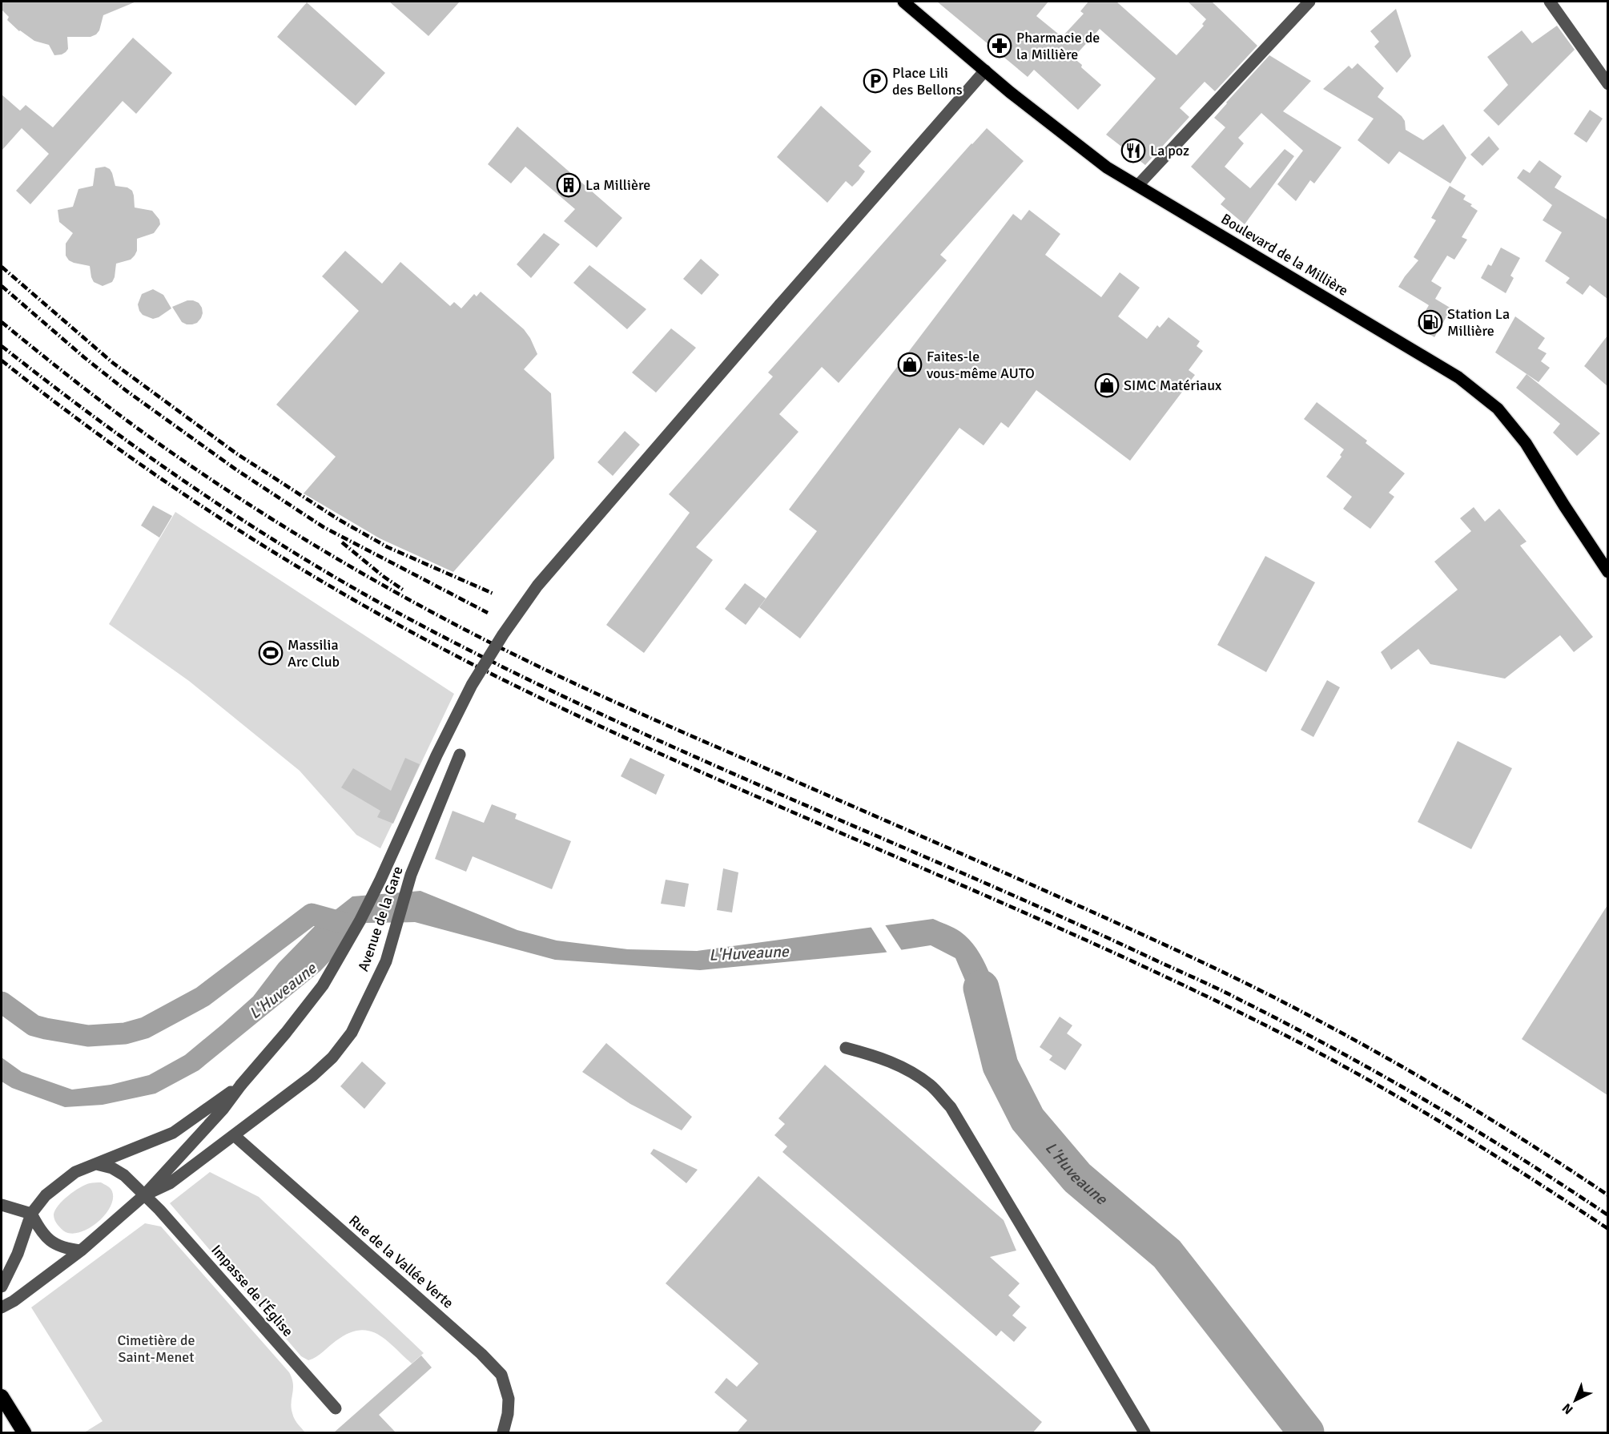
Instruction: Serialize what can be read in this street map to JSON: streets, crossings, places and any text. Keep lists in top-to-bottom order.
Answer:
{
  "streets": {
    "main road": ["Boulevard de la Millière"],
    "street": ["Avenue de la Gare", "Rue de la Vallée Verte", "Impasse de l'Église"]
  },
  "crossings": [
    ["Avenue de la Gare", "Rue de la Vallée Verte"],
    ["Avenue de la Gare", "Impasse de l'Église"]
  ],
  "water": ["L'Huveaune"],
  "parks": ["Cimetière de Saint-Menet"],
  "places": {
    "pharmacy": ["Pharmacie de la Millière"],
    "parking": ["Place Lili des Bellons"],
    "restaurant": ["La poz"],
    "building": ["La Millière"],
    "fuel station": ["Station La Millière"],
    "shop": ["Faites-le vous-même AUTO", "SIMC Matériaux"],
    "sports": ["Massilia Arc Club"]
  },
  "north": "bottom left"
}
